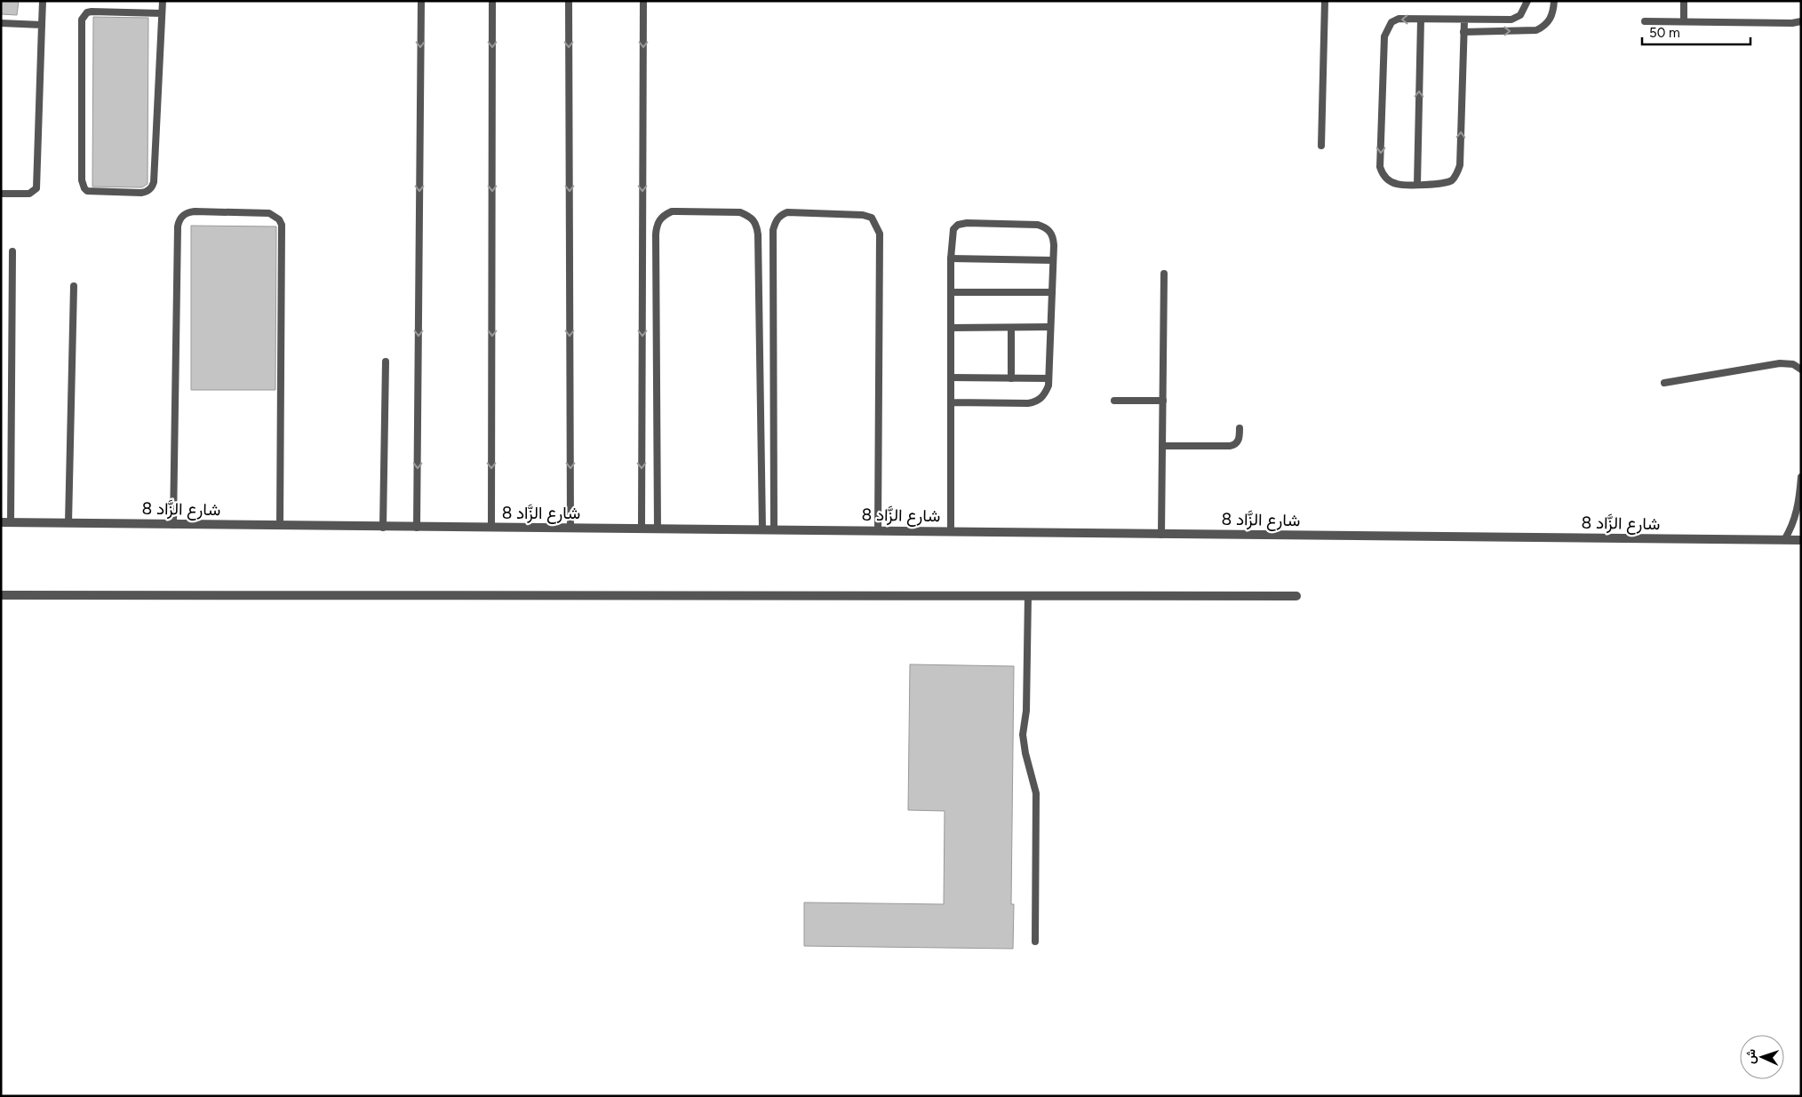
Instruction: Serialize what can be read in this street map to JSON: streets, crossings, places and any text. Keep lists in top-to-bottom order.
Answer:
{
  "streets": {
    "street": ["شارع الزَّاد 8"]
  },
  "scale_bar": "50 m",
  "north": "left"
}
